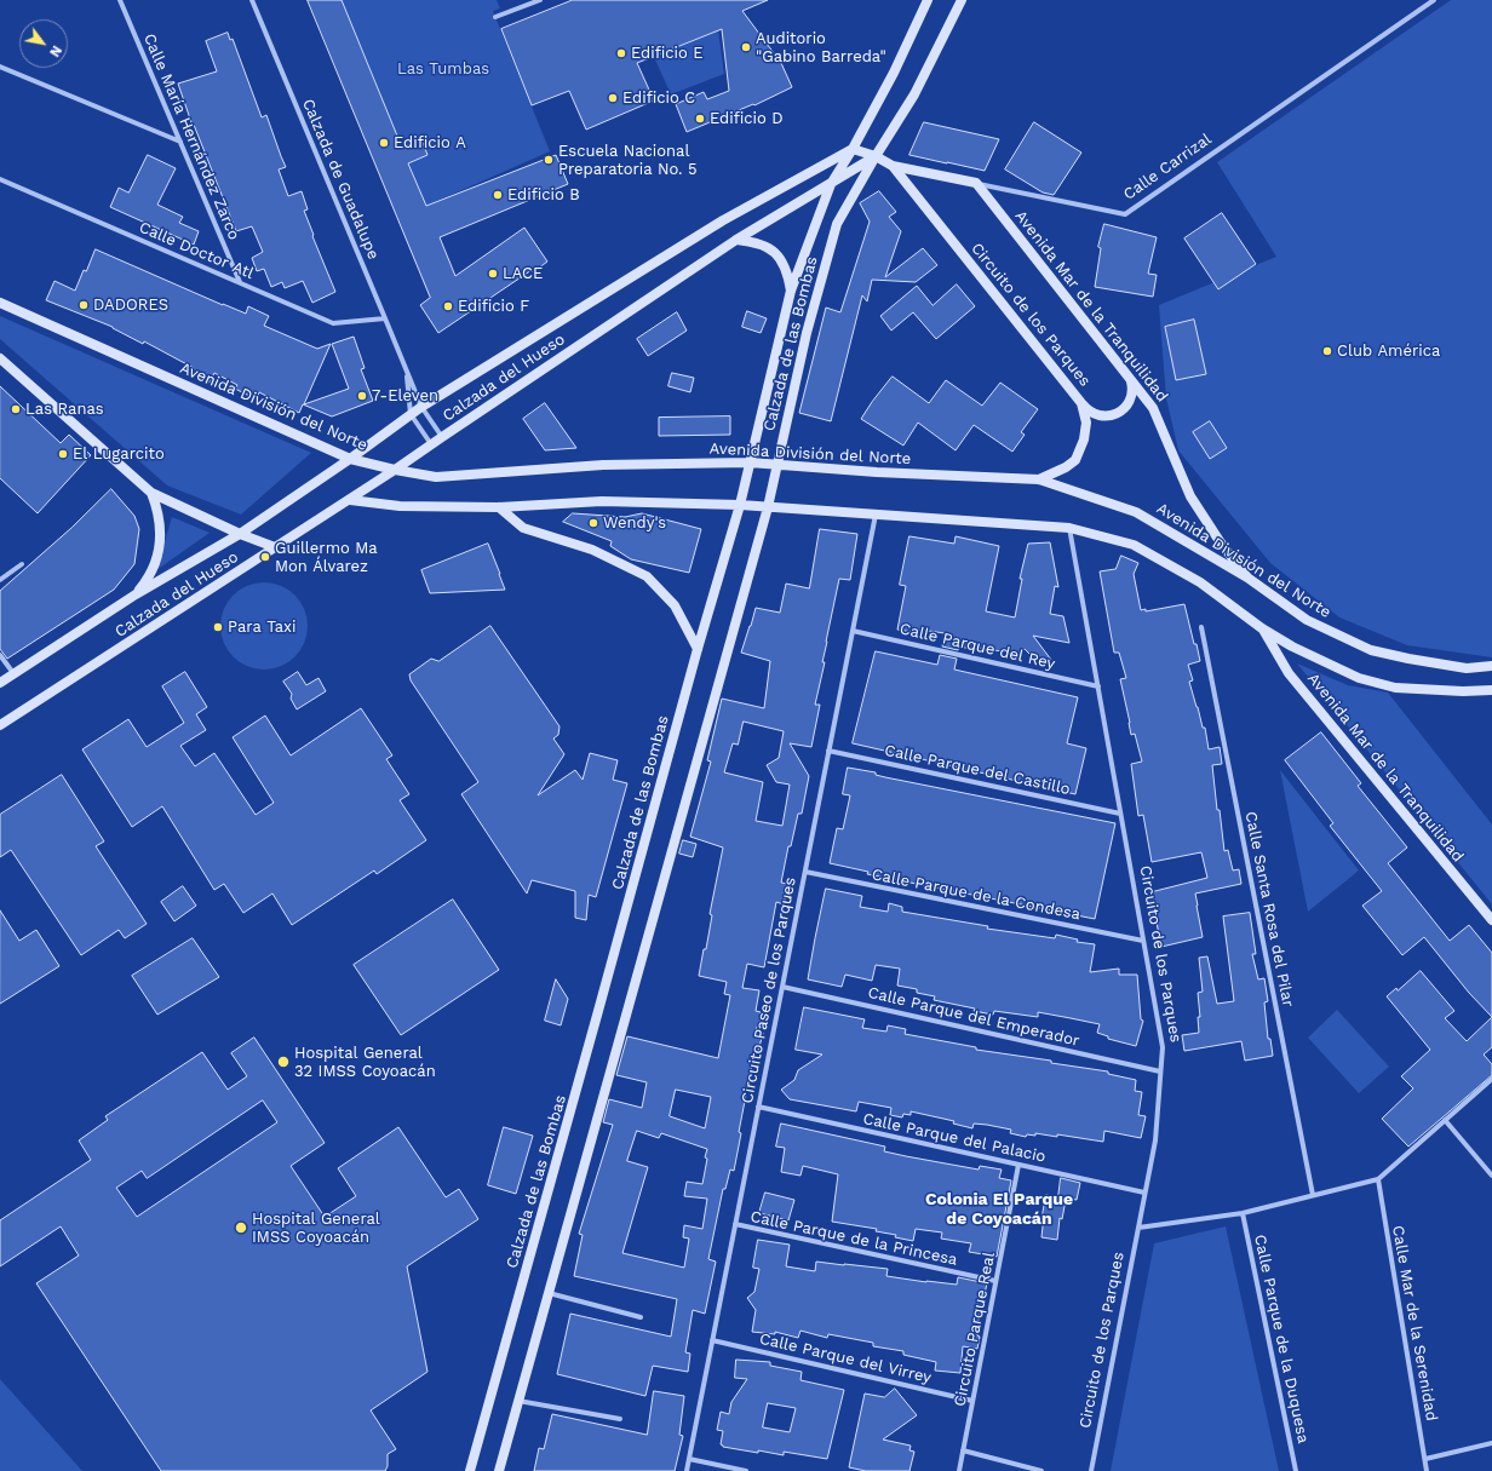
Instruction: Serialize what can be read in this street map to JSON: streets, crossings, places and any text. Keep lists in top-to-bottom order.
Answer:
{
  "streets": {
    "main road": [
      "Calle Carrizal",
      "Avenida Mar de la Tranquilidad",
      "Circuito de los Parques",
      "Calzada de las Bombas",
      "Calzada del Hueso",
      "Avenida División del Norte"
    ],
    "street": [
      "Calle María Hernández Zarco",
      "Calzada de Guadalupe",
      "Calle Doctor Atl",
      "Calle Parque del Rey",
      "Calle Parque del Castillo",
      "Calle Parque de la Condesa",
      "Calle Santa Rosa del Pilar",
      "Circuito Paseo de los Parques",
      "Calle Parque del Emperador",
      "Calle Parque del Palacio",
      "Calle Parque de la Princesa",
      "Calle Mar de la Serenidad",
      "Circuito Parque Real",
      "Calle Parque de la Duquesa",
      "Calle Parque del Virrey"
    ]
  },
  "crossings": [
    ["Calle María Hernández Zarco", "Calle Doctor Atl"],
    ["Calle Carrizal", "Avenida Mar de la Tranquilidad"],
    ["Calle Carrizal", "Circuito de los Parques"],
    ["Calle Carrizal", "Calzada de las Bombas"],
    ["Calle Carrizal", "Calzada del Hueso"],
    ["Calzada de Guadalupe", "Calle Doctor Atl"],
    ["Calzada de Guadalupe", "Calzada del Hueso"],
    ["Avenida Mar de la Tranquilidad", "Avenida División del Norte"],
    ["Circuito de los Parques", "Avenida División del Norte"],
    ["Circuito de los Parques", "Calle Parque del Rey"],
    ["Circuito de los Parques", "Calle Parque del Castillo"],
    ["Circuito de los Parques", "Calle Parque de la Condesa"],
    ["Circuito de los Parques", "Calle Parque del Emperador"],
    ["Circuito de los Parques", "Calle Parque del Palacio"],
    ["Calzada de las Bombas", "Calzada del Hueso"],
    ["Calzada de las Bombas", "Avenida División del Norte"],
    ["Calzada del Hueso", "Avenida División del Norte"],
    ["Calle Parque del Rey", "Circuito Paseo de los Parques"],
    ["Calle Parque del Castillo", "Circuito Paseo de los Parques"],
    ["Calle Parque de la Condesa", "Circuito Paseo de los Parques"],
    ["Circuito Paseo de los Parques", "Calle Parque del Emperador"],
    ["Circuito Paseo de los Parques", "Calle Parque del Palacio"],
    ["Circuito Paseo de los Parques", "Calle Parque de la Princesa"],
    ["Circuito Paseo de los Parques", "Calle Parque del Virrey"],
    ["Calle Parque del Palacio", "Circuito Parque Real"],
    ["Calle Parque de la Princesa", "Circuito Parque Real"],
    ["Circuito Parque Real", "Calle Parque del Virrey"]
  ],
  "districts": ["Colonia El Parque de Coyoacán"],
  "parks": ["Las Tumbas"],
  "places": [
    "Auditorio \"Gabino Barreda\"",
    "Edificio E",
    "Edificio C",
    "Edificio D",
    "Edificio A",
    "Escuela Nacional Preparatoria No. 5",
    "Edificio B",
    "LACE",
    "DADORES",
    "Edificio F",
    "Club América",
    "7-Eleven",
    "Las Ranas",
    "El Lugarcito",
    "Wendy's",
    "Guillermo Ma Mon Álvarez",
    "Para Taxi",
    "Hospital General 32 IMSS Coyoacán",
    "Hospital General IMSS Coyoacán"
  ],
  "north": "bottom right"
}
